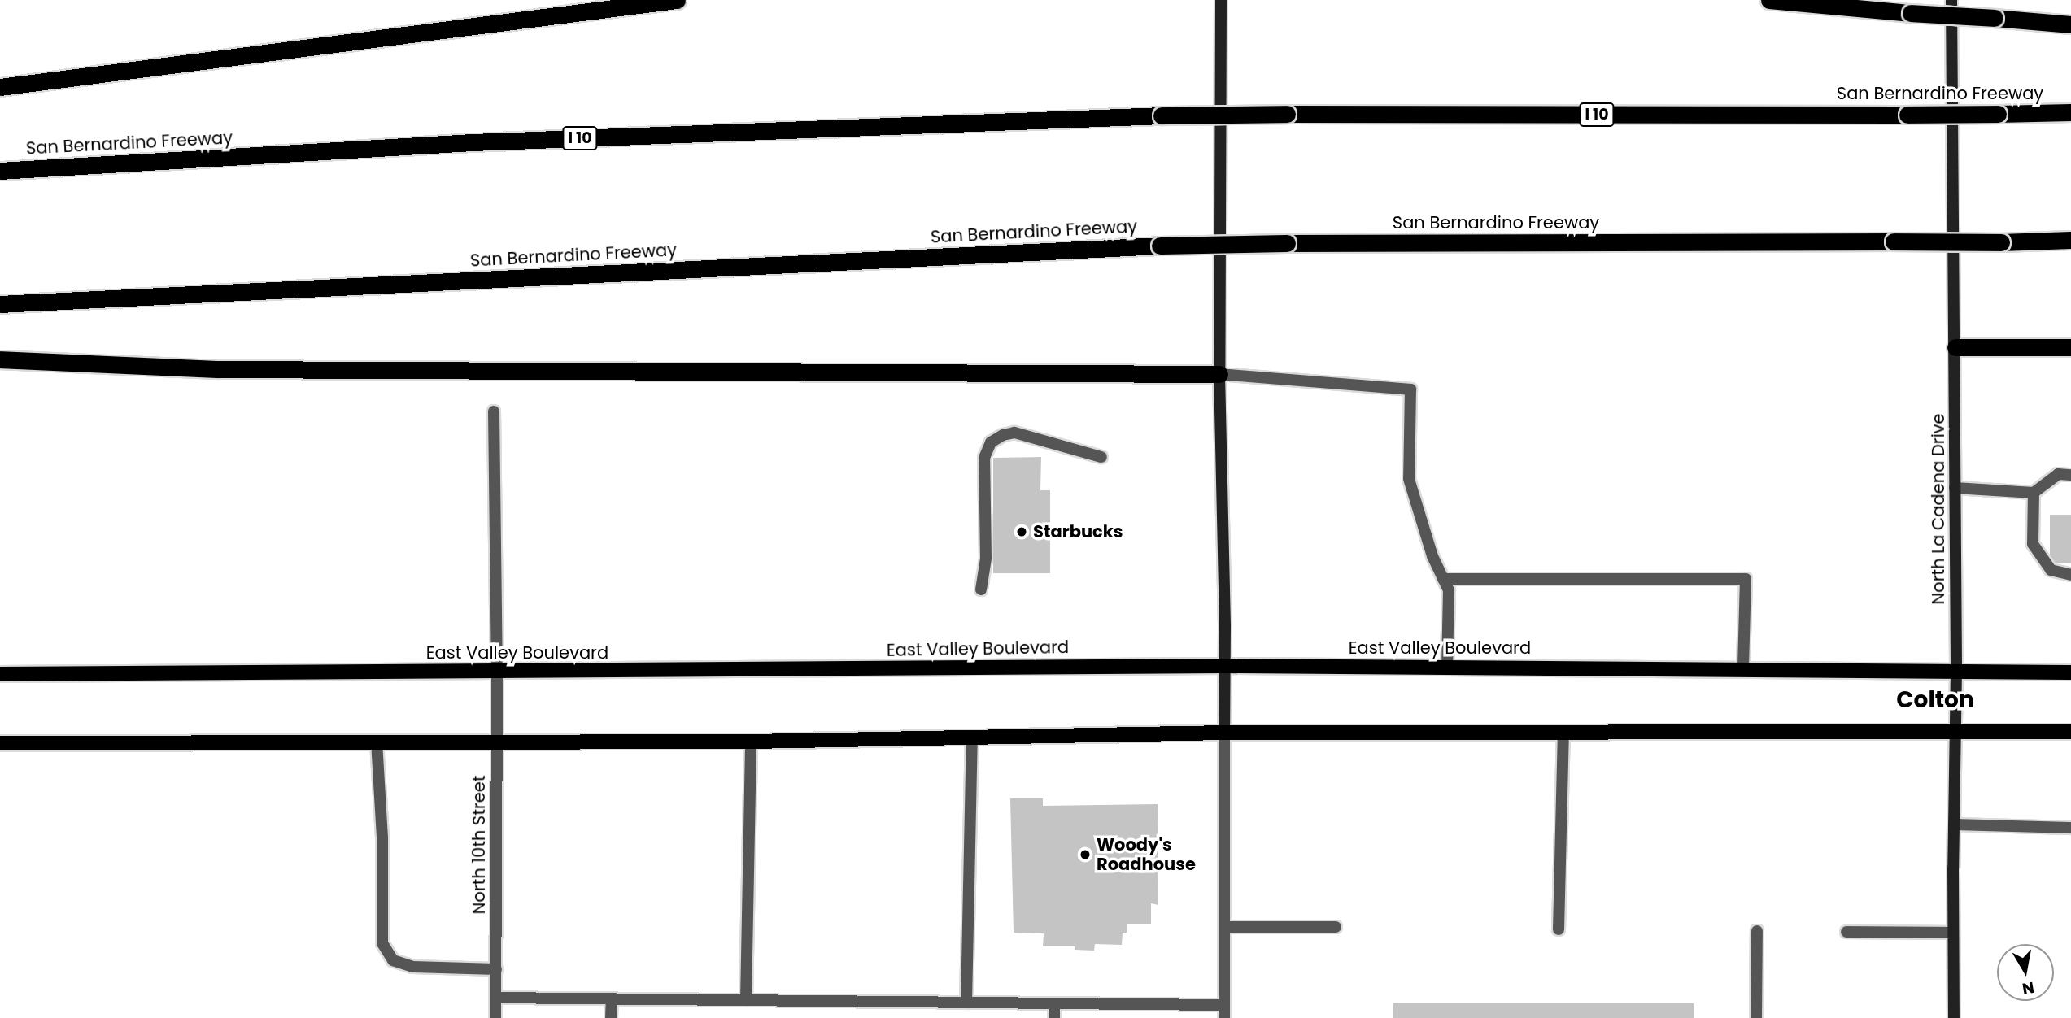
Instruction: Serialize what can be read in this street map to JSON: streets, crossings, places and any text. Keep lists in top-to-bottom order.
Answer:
{
  "streets": {
    "highway": ["San Bernardino Freeway", "I 10"],
    "main road": ["North La Cadena Drive", "East Valley Boulevard"],
    "street": ["North 10th Street"]
  },
  "crossings": [
    ["North La Cadena Drive", "East Valley Boulevard"],
    ["East Valley Boulevard", "North 10th Street"]
  ],
  "districts": ["Colton"],
  "places": ["Starbucks", "Woody's Roadhouse"],
  "north": "bottom"
}
